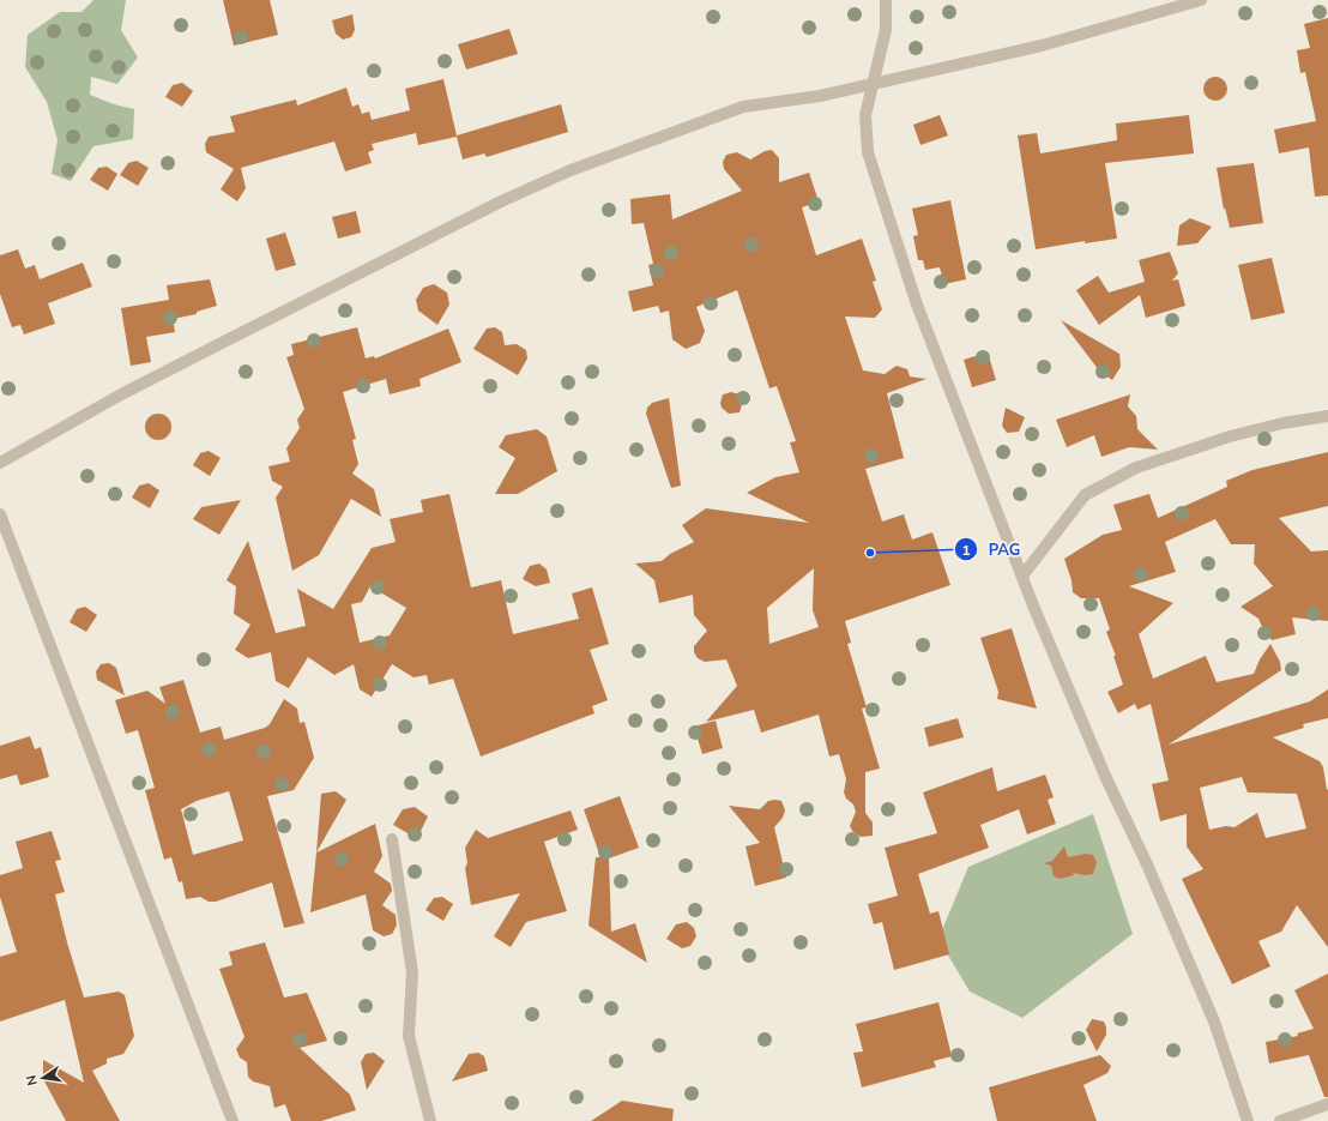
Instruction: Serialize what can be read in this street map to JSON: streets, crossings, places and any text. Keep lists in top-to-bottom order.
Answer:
{
  "places": ["PAG"],
  "north": "left"
}
